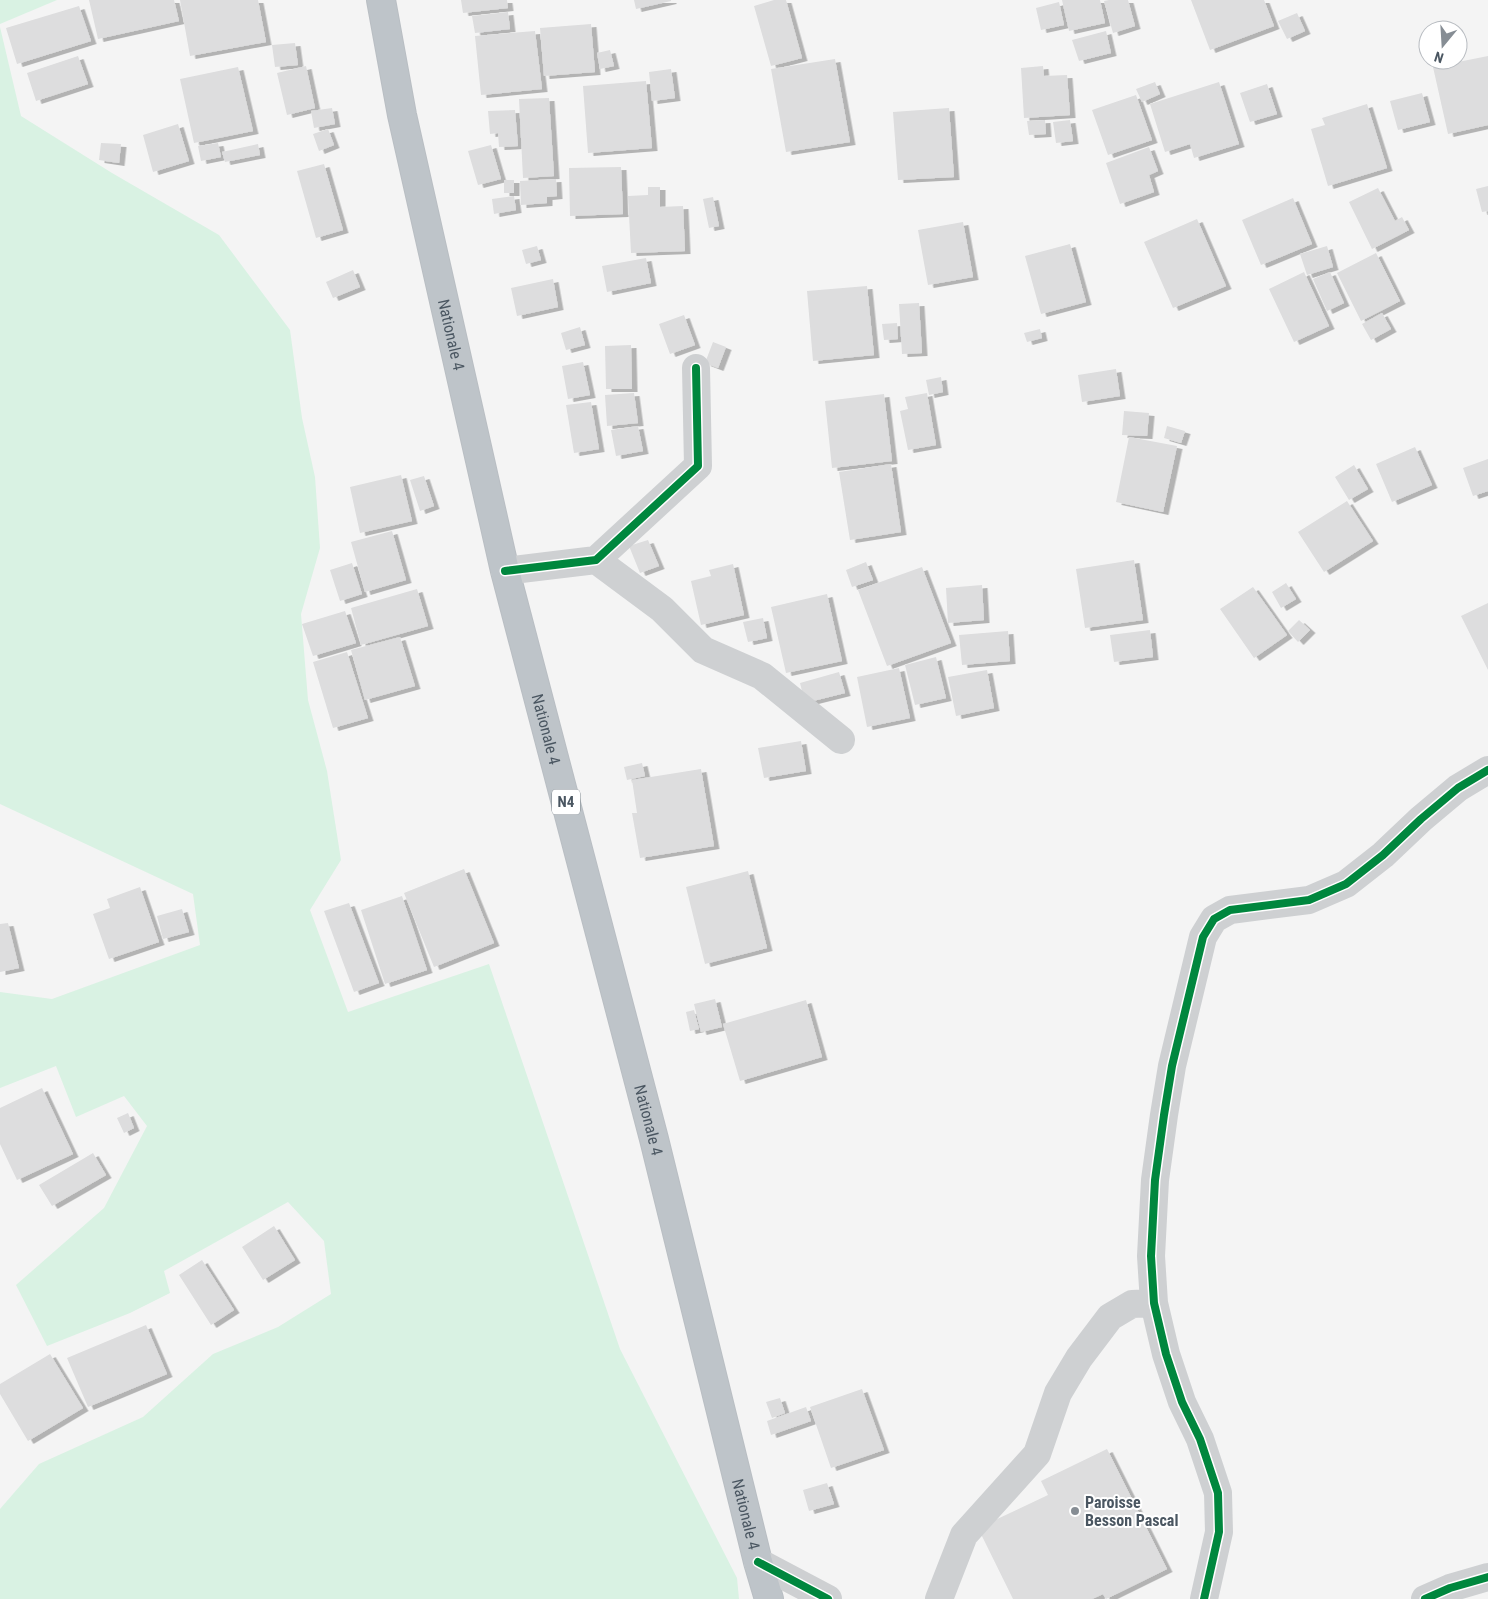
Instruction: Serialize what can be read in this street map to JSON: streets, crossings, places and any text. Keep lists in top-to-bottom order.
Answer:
{
  "streets": {
    "highway": ["Nationale 4", "N4"]
  },
  "places": ["Paroisse Besson Pascal"],
  "north": "bottom"
}
